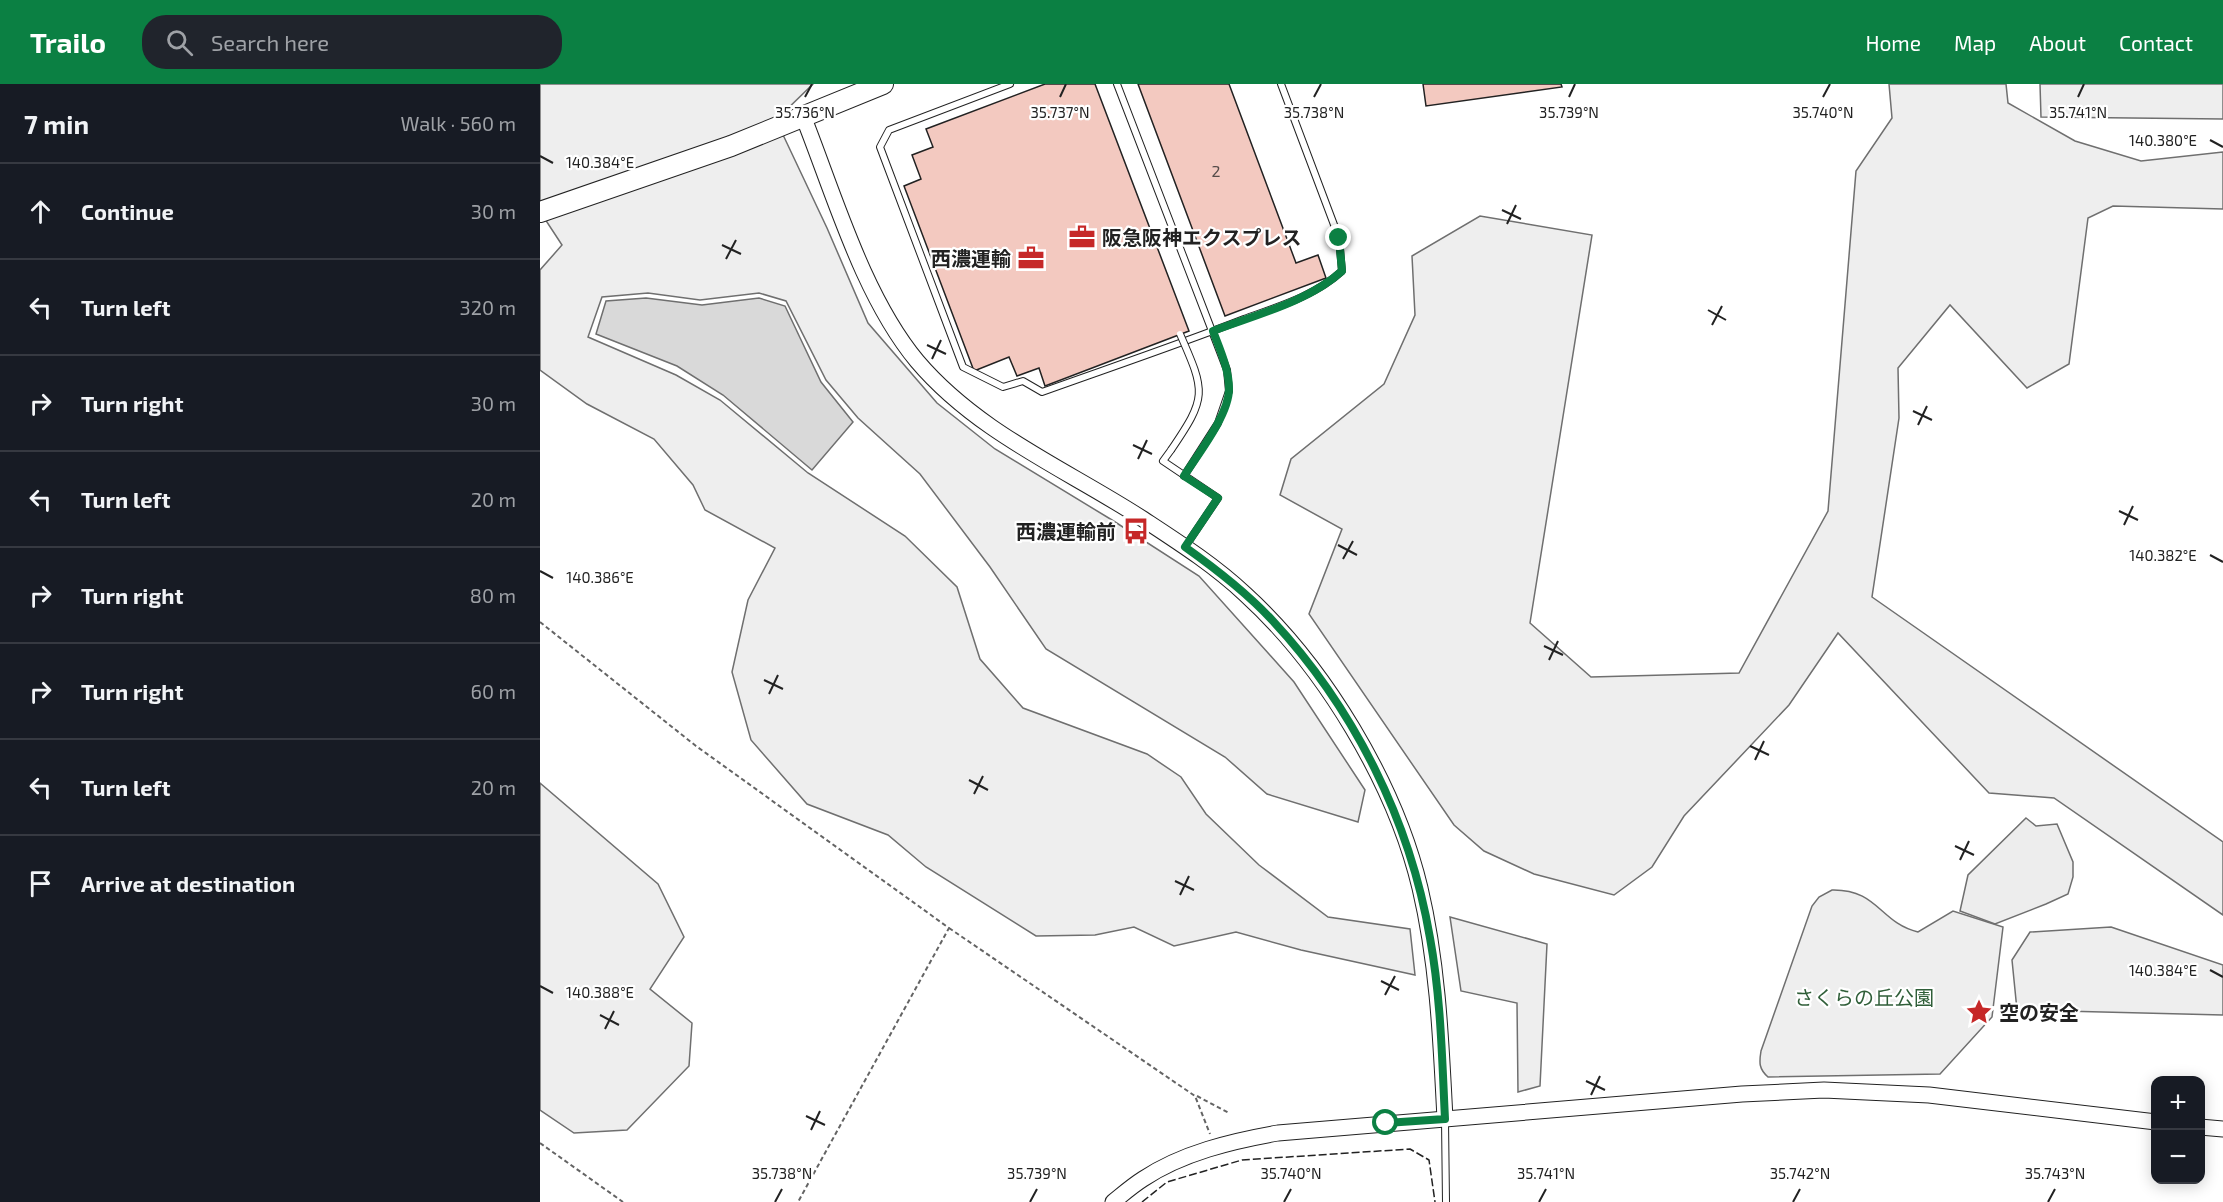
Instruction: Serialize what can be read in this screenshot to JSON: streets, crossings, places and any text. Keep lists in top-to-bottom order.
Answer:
{
  "parks": ["さくらの丘公園"],
  "places": {
    "office": ["阪急阪神エクスプレス", "西濃運輸"],
    "bus stop": ["西濃運輸前"],
    "place": ["空の安全"]
  },
  "house_numbers": ["2"],
  "page": {
    "header": "Trailo",
    "search": "Search here",
    "nav": [
      "Home",
      "Map",
      "About",
      "Contact"
    ],
    "heading": ["7 min", "Walk · 560 m"],
    "list": [
      ["Continue", "30 m"],
      ["Turn left", "320 m"],
      ["Turn right", "30 m"],
      ["Turn left", "20 m"],
      ["Turn right", "80 m"],
      ["Turn right", "60 m"],
      ["Turn left", "20 m"],
      "Arrive at destination"
    ],
    "map_buttons": ["+", "−"]
  },
  "coordinates": [
    "35.741°N",
    "35.736°N",
    "35.737°N",
    "35.738°N",
    "35.739°N",
    "35.740°N",
    "140.380°E",
    "140.384°E",
    "140.382°E",
    "140.386°E",
    "140.388°E",
    "35.742°N",
    "35.743°N"
  ]
}
